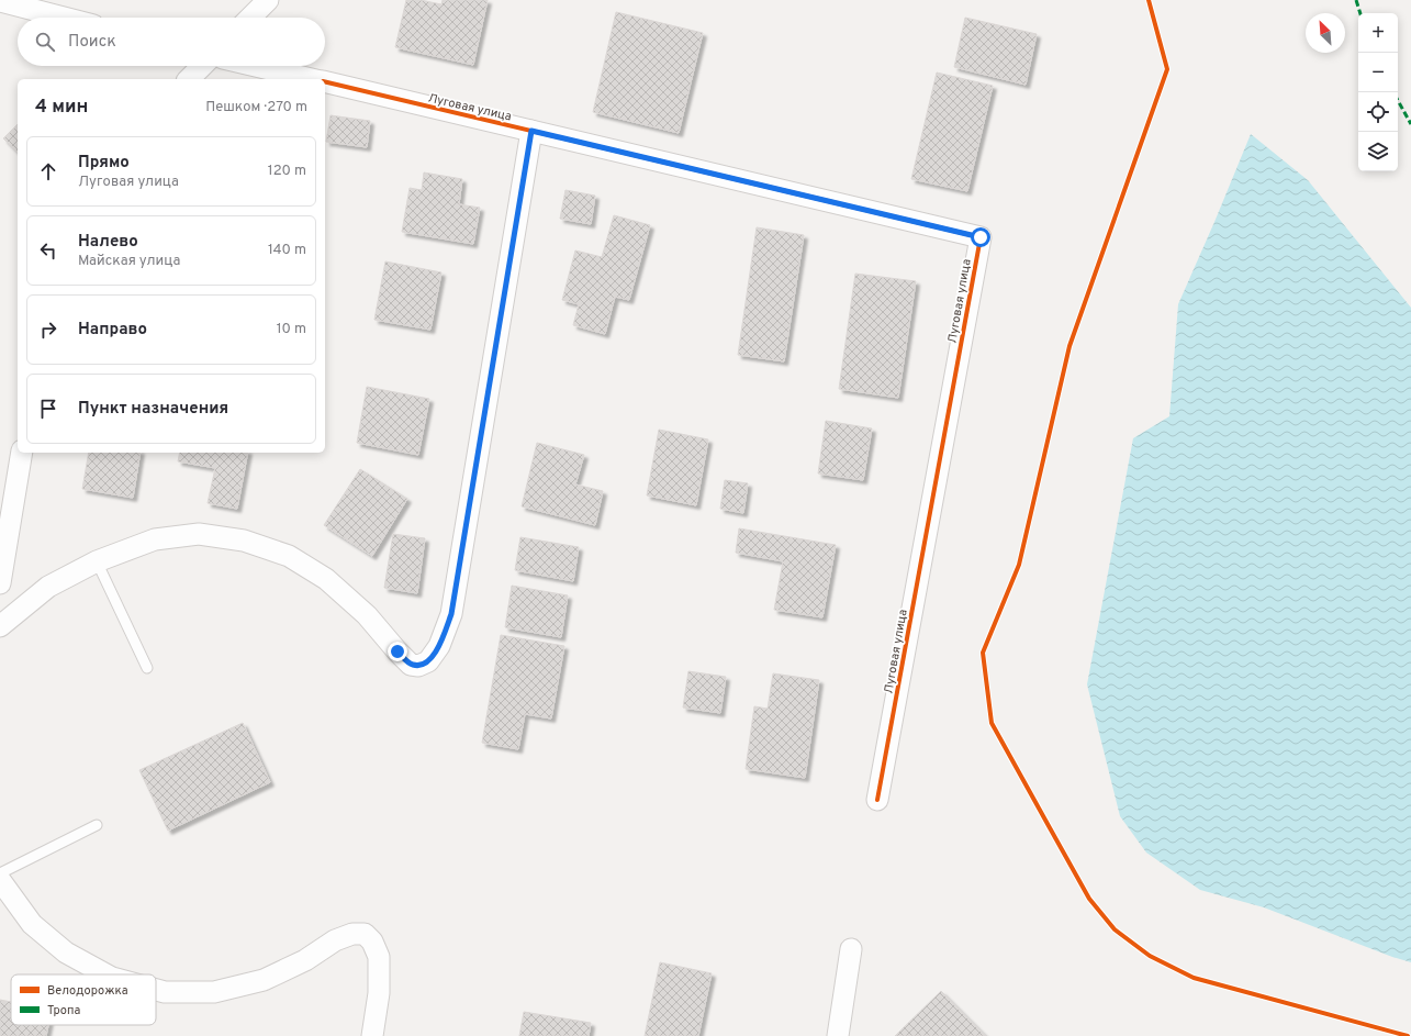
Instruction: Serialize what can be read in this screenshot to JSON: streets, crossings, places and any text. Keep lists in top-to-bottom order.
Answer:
{
  "streets": {
    "street": ["Луговая улица"]
  },
  "legend": ["Велодорожка", "Тропа"],
  "north": "top left",
  "page": {
    "map_buttons": ["+", "−"],
    "search": "Поиск",
    "heading": ["4 мин", "Пешком · 270 m"],
    "list": [
      ["Прямо", "Луговая улица", "120 m"],
      ["Налево", "Майская улица", "140 m"],
      ["Направо", "10 m"],
      "Пункт назначения"
    ]
  }
}
